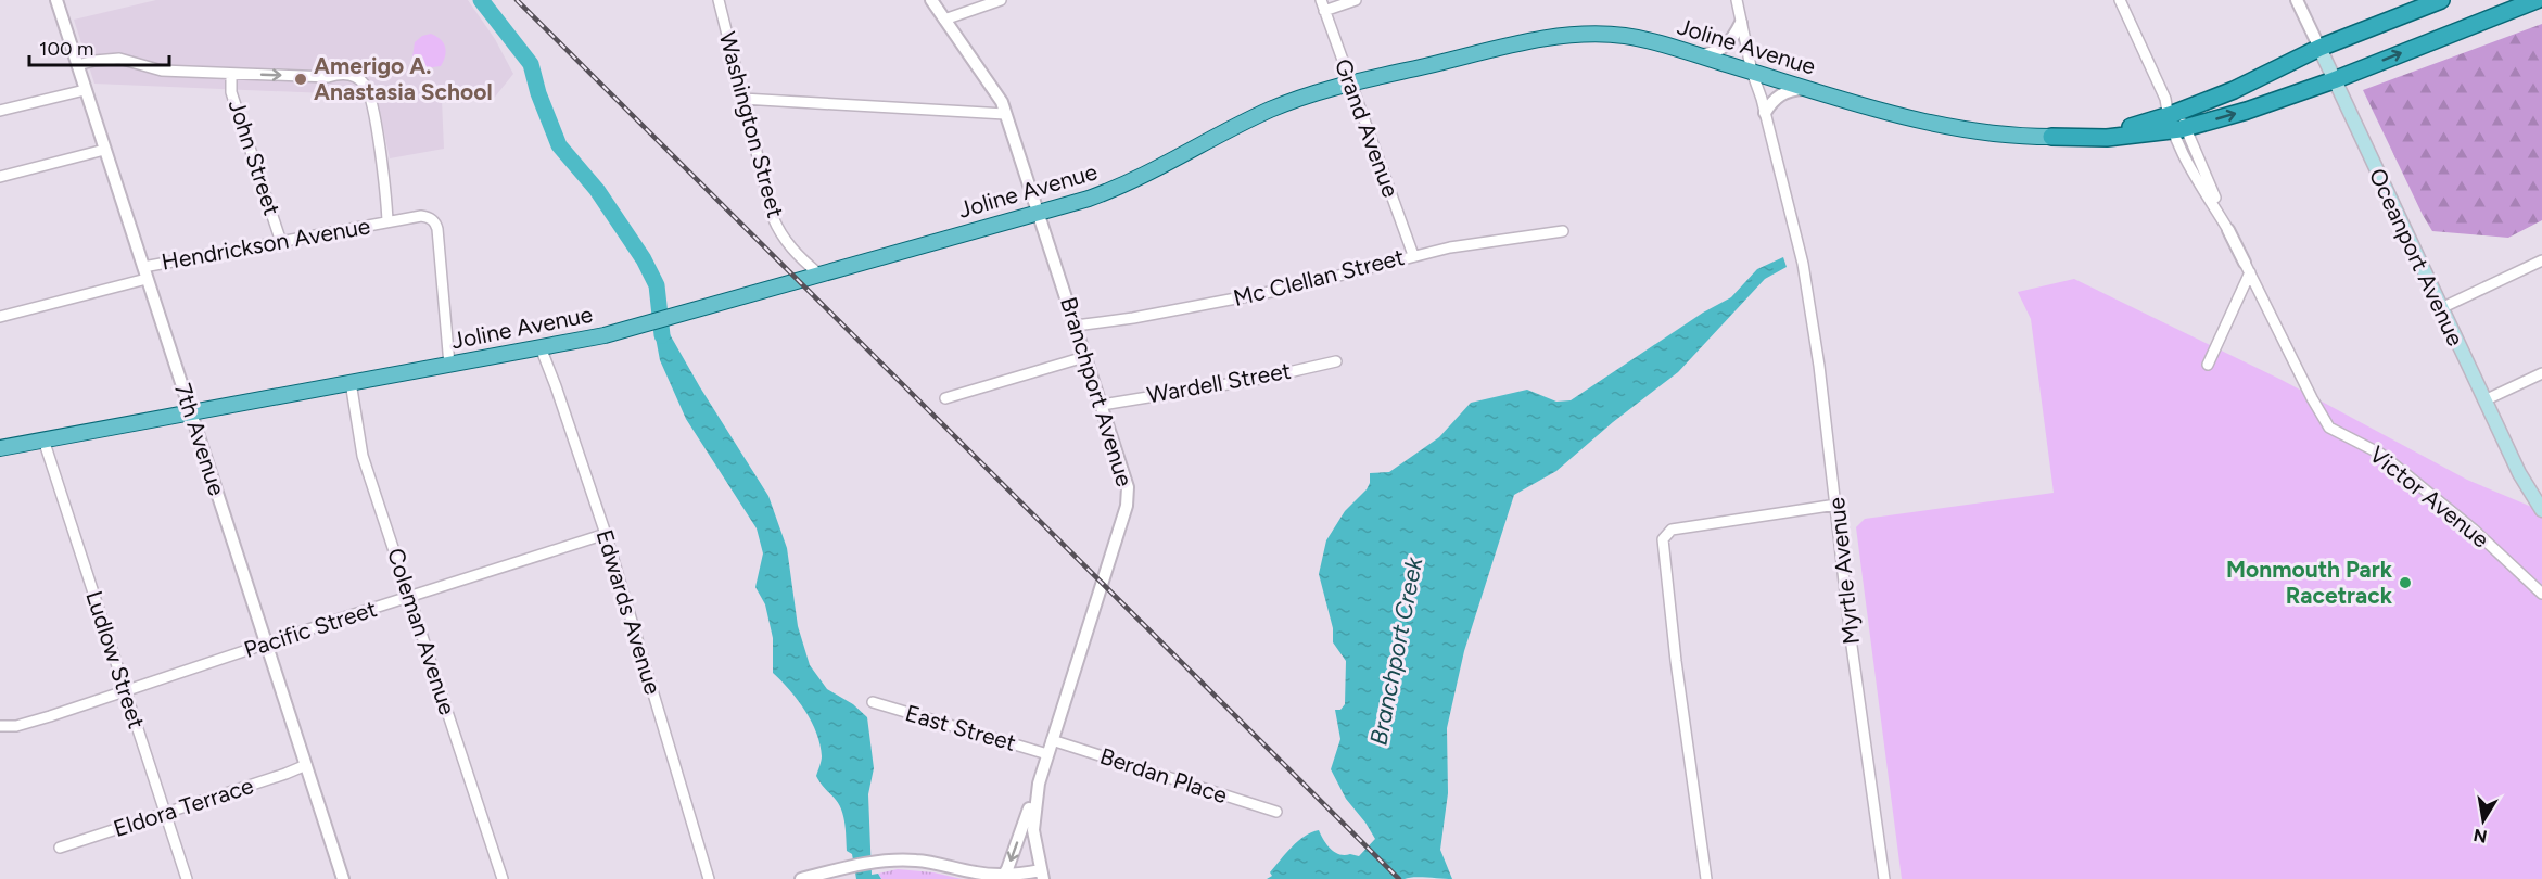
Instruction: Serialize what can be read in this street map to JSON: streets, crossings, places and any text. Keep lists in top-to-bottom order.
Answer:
{
  "streets": {
    "main road": ["Joline Avenue", "Oceanport Avenue"],
    "street": [
      "Washington Street",
      "Grand Avenue",
      "John Street",
      "Hendrickson Avenue",
      "Mc Clellan Street",
      "Wardell Street",
      "Branchport Avenue",
      "7th Avenue",
      "Victor Avenue",
      "Myrtle Avenue",
      "Edwards Avenue",
      "Pacific Street",
      "Coleman Avenue",
      "Ludlow Street",
      "East Street",
      "Berdan Place",
      "Eldora Terrace"
    ]
  },
  "crossings": [
    ["Joline Avenue", "Washington Street"],
    ["Joline Avenue", "Grand Avenue"],
    ["Joline Avenue", "Hendrickson Avenue"],
    ["Joline Avenue", "Branchport Avenue"],
    ["Joline Avenue", "7th Avenue"],
    ["Joline Avenue", "Myrtle Avenue"],
    ["Joline Avenue", "Edwards Avenue"],
    ["Joline Avenue", "Coleman Avenue"],
    ["Joline Avenue", "Ludlow Street"],
    ["Grand Avenue", "Mc Clellan Street"],
    ["John Street", "Hendrickson Avenue"],
    ["Hendrickson Avenue", "7th Avenue"],
    ["Mc Clellan Street", "Branchport Avenue"],
    ["Wardell Street", "Branchport Avenue"],
    ["Branchport Avenue", "East Street"],
    ["Branchport Avenue", "Berdan Place"],
    ["7th Avenue", "Pacific Street"],
    ["7th Avenue", "Eldora Terrace"],
    ["Edwards Avenue", "Pacific Street"],
    ["Pacific Street", "Coleman Avenue"],
    ["Pacific Street", "Ludlow Street"],
    ["Ludlow Street", "Eldora Terrace"]
  ],
  "water": ["Branchport Creek"],
  "places": ["Amerigo A. Anastasia School", "Monmouth Park Racetrack"],
  "scale_bar": "100 m",
  "north": "bottom"
}
